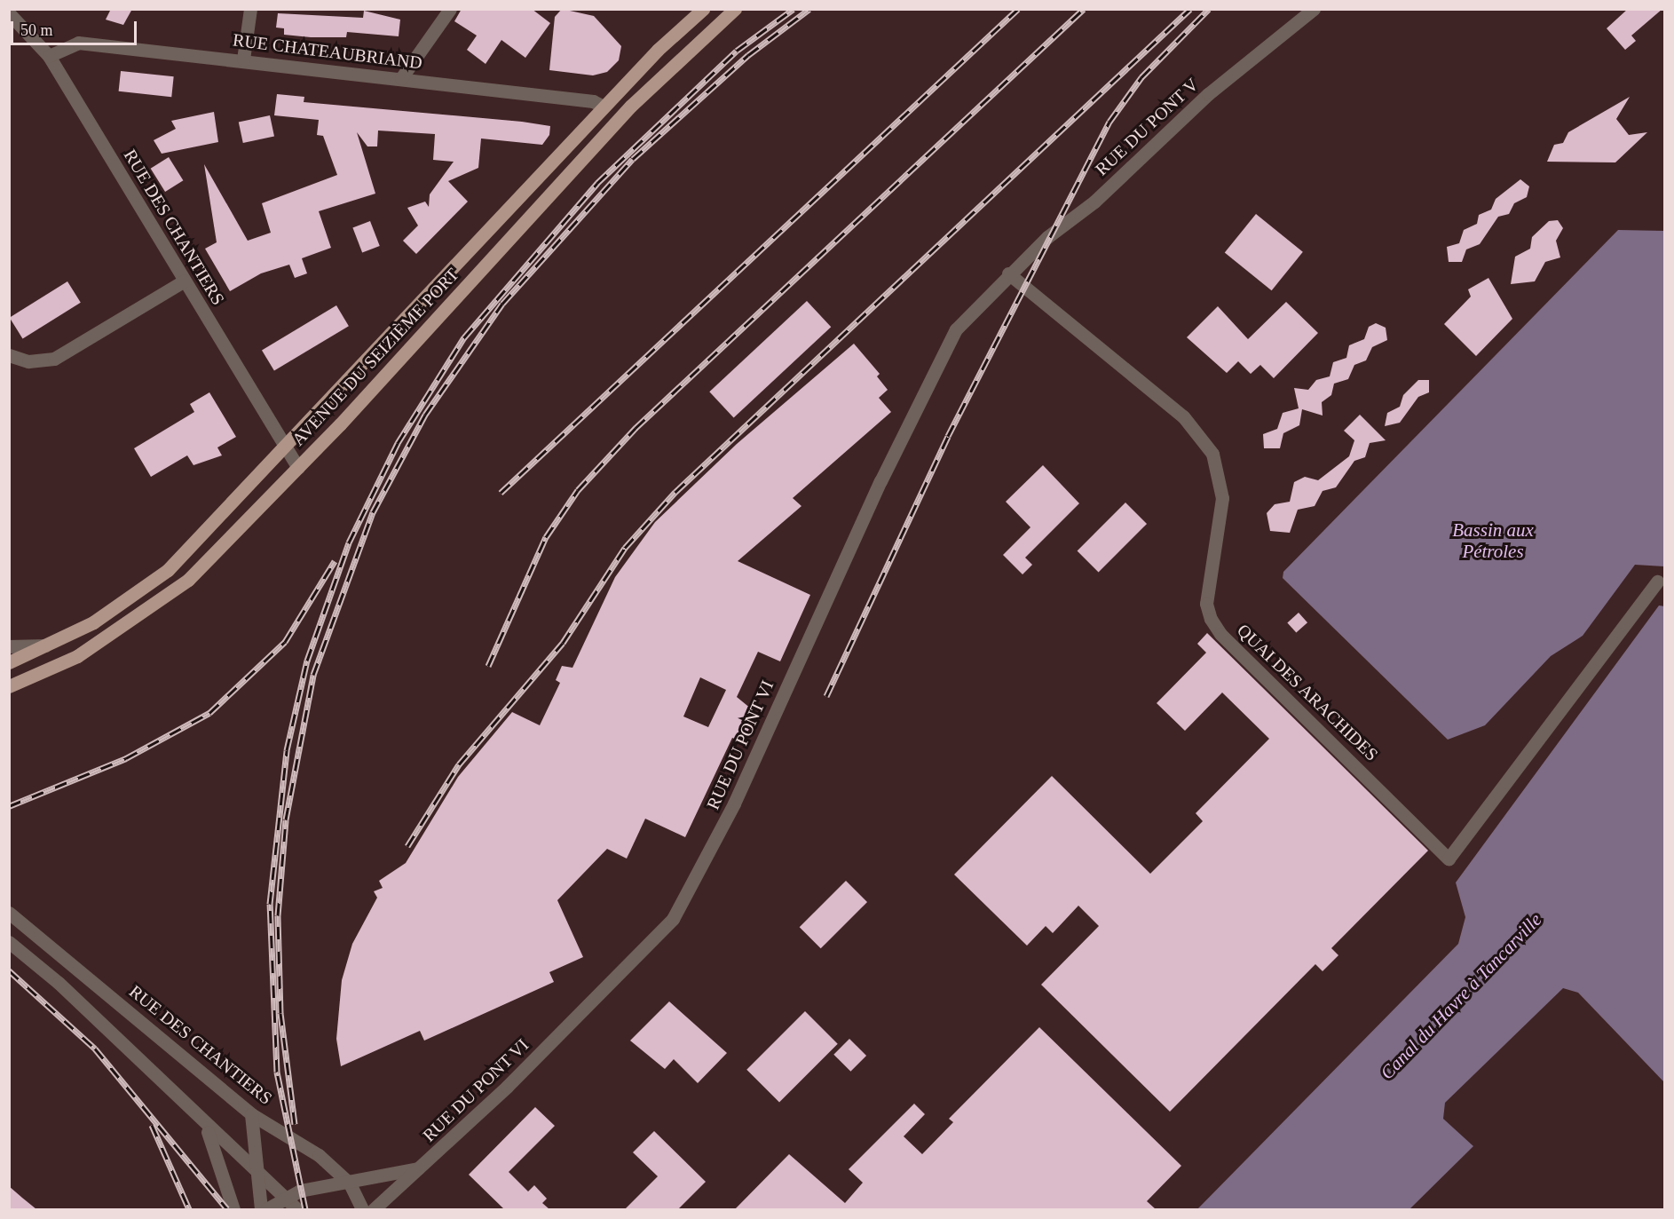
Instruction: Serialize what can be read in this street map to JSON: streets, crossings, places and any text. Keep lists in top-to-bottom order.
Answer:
{
  "streets": {
    "main road": ["AVENUE DU SEIZIÈME PORT"],
    "street": [
      "RUE CHATEAUBRIAND",
      "RUE DU PONT V",
      "RUE DES CHANTIERS",
      "QUAI DES ARACHIDES",
      "RUE DU PONT VI"
    ]
  },
  "crossings": [
    ["RUE CHATEAUBRIAND", "RUE DES CHANTIERS"],
    ["RUE CHATEAUBRIAND", "AVENUE DU SEIZIÈME PORT"],
    ["RUE DU PONT V", "QUAI DES ARACHIDES"],
    ["RUE DU PONT V", "RUE DU PONT VI"],
    ["RUE DES CHANTIERS", "AVENUE DU SEIZIÈME PORT"],
    ["QUAI DES ARACHIDES", "RUE DU PONT VI"]
  ],
  "water": ["Bassin aux Pétroles", "Canal du Havre à Tancarville"],
  "scale_bar": "50 m"
}
